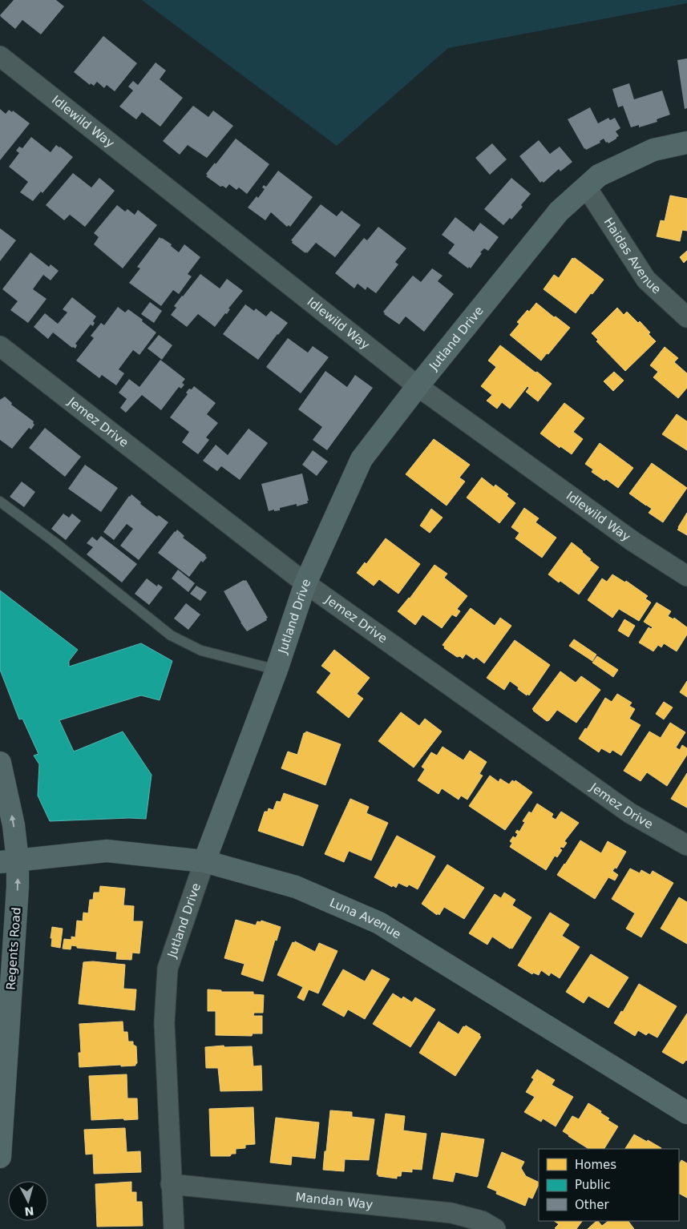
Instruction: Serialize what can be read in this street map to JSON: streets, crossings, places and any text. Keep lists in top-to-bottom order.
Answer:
{
  "streets": {
    "street": [
      "Idlewild Way",
      "Haidas Avenue",
      "Jutland Drive",
      "Jemez Drive",
      "Luna Avenue",
      "Regents Road",
      "Mandan Way"
    ]
  },
  "crossings": [
    ["Idlewild Way", "Jutland Drive"],
    ["Haidas Avenue", "Jutland Drive"],
    ["Jutland Drive", "Jemez Drive"],
    ["Jutland Drive", "Luna Avenue"],
    ["Jutland Drive", "Mandan Way"],
    ["Luna Avenue", "Regents Road"]
  ],
  "one_way": ["Regents Road"],
  "legend": ["Homes", "Public", "Other"],
  "north": "bottom"
}
